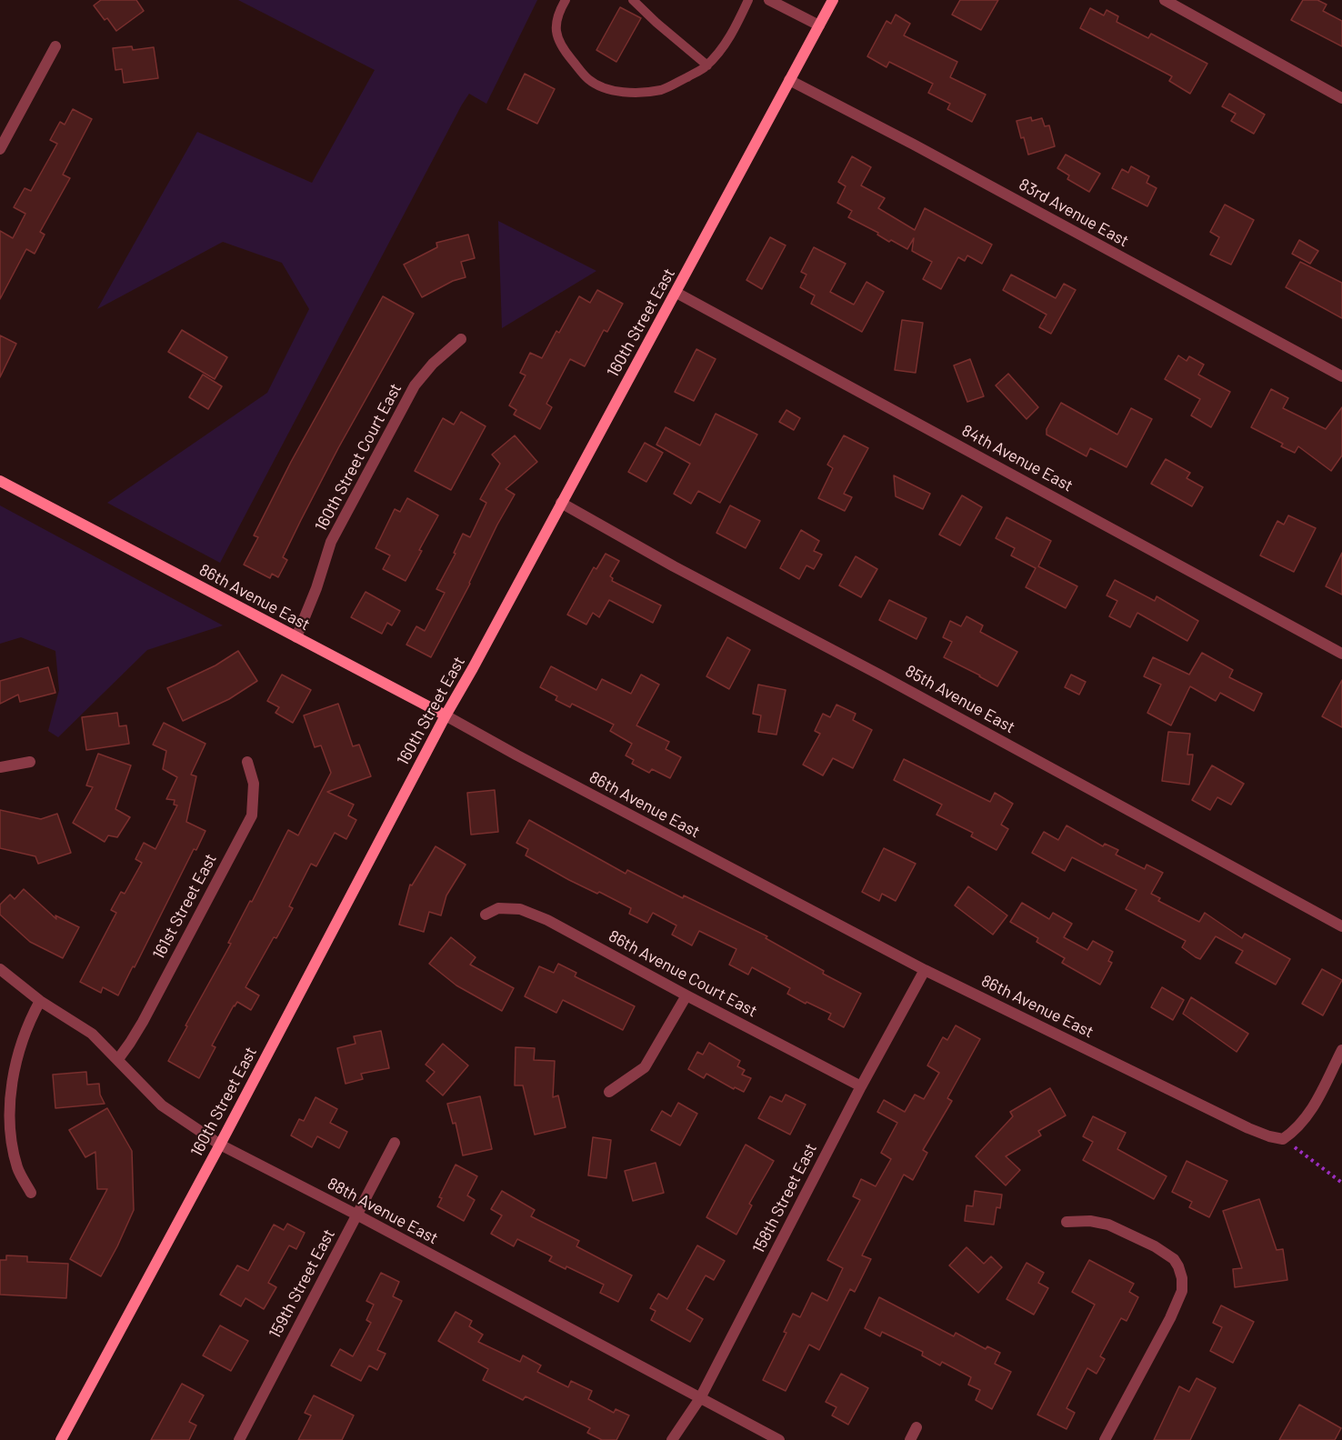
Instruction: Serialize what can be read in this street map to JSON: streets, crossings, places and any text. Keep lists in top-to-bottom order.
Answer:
{
  "streets": {
    "main road": ["160th Street East", "86th Avenue East"],
    "street": [
      "83rd Avenue East",
      "160th Street Court East",
      "84th Avenue East",
      "85th Avenue East",
      "161st Street East",
      "86th Avenue Court East",
      "158th Street East",
      "88th Avenue East",
      "159th Street East"
    ]
  },
  "crossings": [
    ["83rd Avenue East", "160th Street East"],
    ["160th Street East", "84th Avenue East"],
    ["160th Street East", "86th Avenue East"],
    ["160th Street East", "85th Avenue East"],
    ["160th Street East", "88th Avenue East"],
    ["160th Street Court East", "86th Avenue East"],
    ["86th Avenue East", "158th Street East"],
    ["161st Street East", "88th Avenue East"],
    ["86th Avenue Court East", "158th Street East"],
    ["158th Street East", "88th Avenue East"],
    ["88th Avenue East", "159th Street East"]
  ]
}
